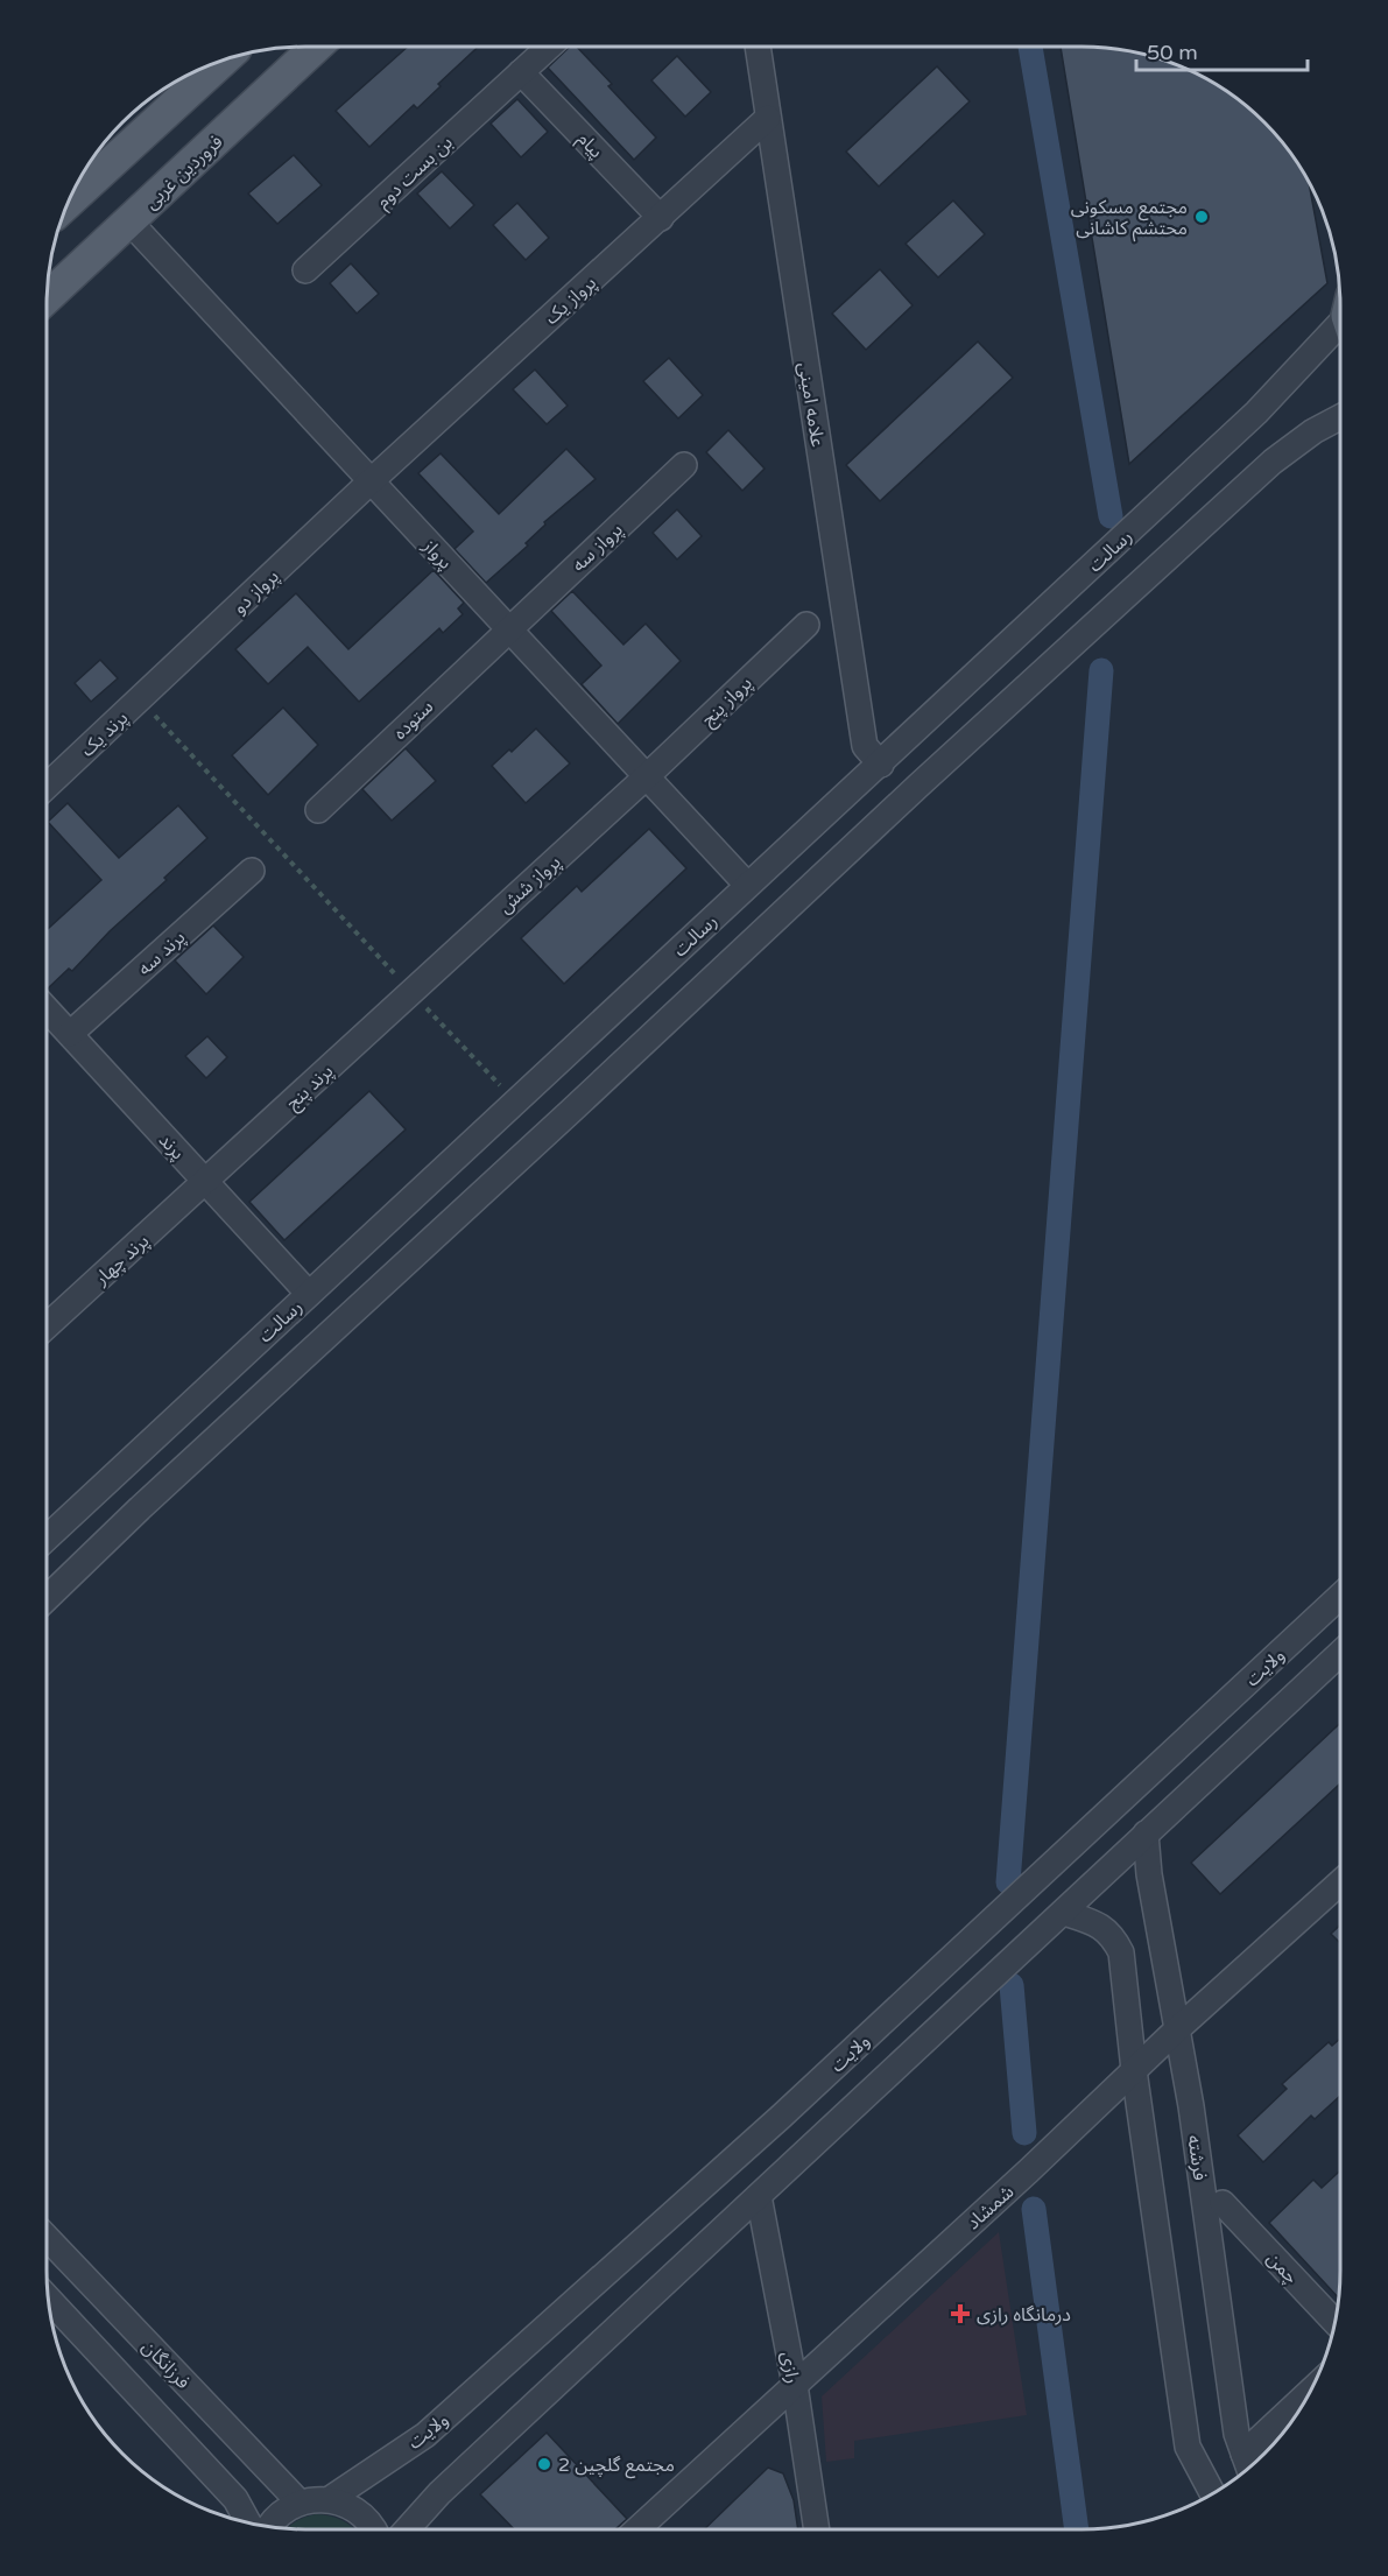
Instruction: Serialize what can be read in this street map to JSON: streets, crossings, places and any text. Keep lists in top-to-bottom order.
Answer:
{
  "streets": {
    "main road": ["فروردین غربی"],
    "street": [
      "پیام",
      "بن بست دوم",
      "پرواز یک",
      "علامه امینی",
      "پرواز سه",
      "رسالت",
      "پرواز",
      "پرواز دو",
      "پرواز پنج",
      "ستوده",
      "پرند یک",
      "پرواز شش",
      "پرند سه",
      "پرند پنج",
      "پرند",
      "پرند چهار",
      "ولایت",
      "فرشته",
      "شمشاد",
      "چمن",
      "فرزانگان",
      "رازی"
    ]
  },
  "crossings": [
    ["پیام", "بن بست دوم"],
    ["پیام", "پرواز یک"],
    ["فروردین غربی", "پرواز"],
    ["پرواز یک", "علامه امینی"],
    ["پرواز یک", "پرواز"],
    ["پرواز یک", "پرواز دو"],
    ["علامه امینی", "رسالت"],
    ["پرواز سه", "پرواز"],
    ["پرواز سه", "ستوده"],
    ["رسالت", "پرواز"],
    ["رسالت", "پرند"],
    ["پرواز", "پرواز دو"],
    ["پرواز", "پرواز پنج"],
    ["پرواز", "ستوده"],
    ["پرواز", "پرواز شش"],
    ["پرواز دو", "پرند یک"],
    ["پرواز پنج", "پرواز شش"],
    ["پرواز شش", "پرند پنج"],
    ["پرند سه", "پرند"],
    ["پرند پنج", "پرند"],
    ["پرند پنج", "پرند چهار"],
    ["پرند", "پرند چهار"],
    ["فرشته", "شمشاد"],
    ["شمشاد", "رازی"]
  ],
  "places": {
    "other": ["مجتمع مسکونی محتشم کاشانی", "مجتمع گلچین 2"],
    "health": ["درمانگاه رازی"]
  },
  "scale_bar": "50 m"
}
